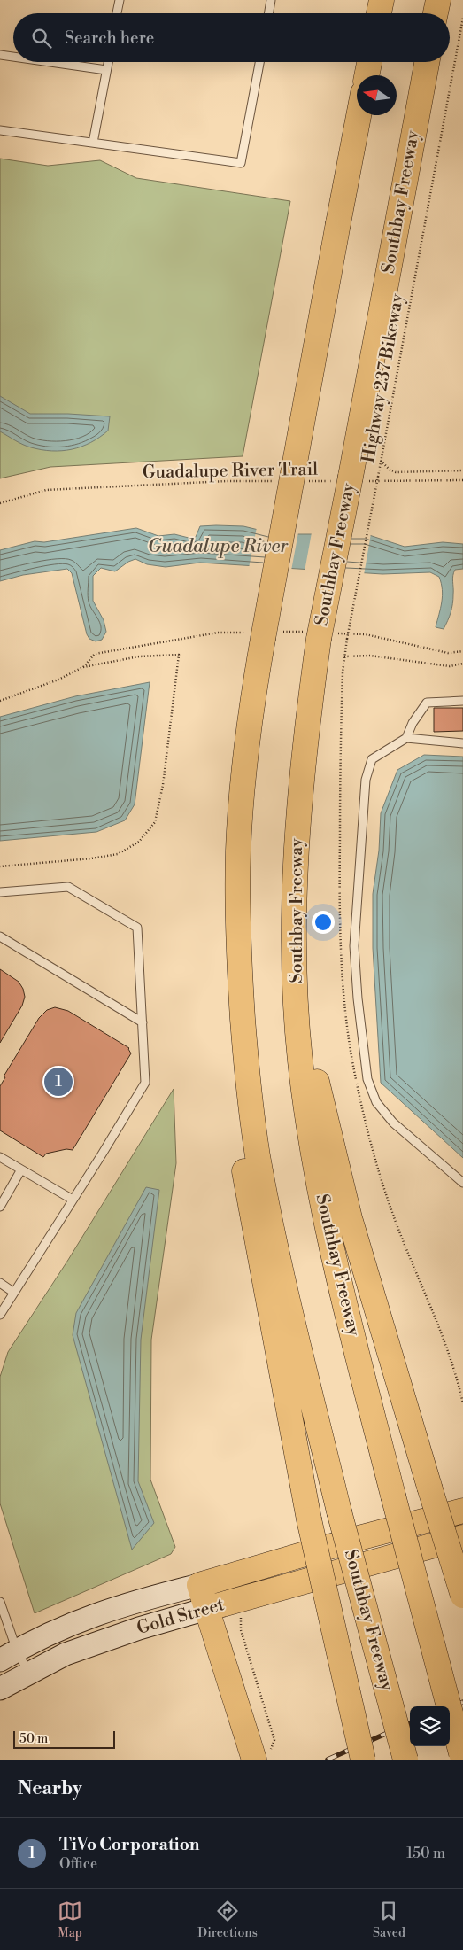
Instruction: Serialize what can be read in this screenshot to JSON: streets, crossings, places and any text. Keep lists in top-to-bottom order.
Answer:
{
  "streets": {
    "main road": ["Southbay Freeway", "Gold Street"],
    "path": ["Highway 237 Bikeway", "Guadalupe River Trail"]
  },
  "crossings": [
    ["Southbay Freeway", "Guadalupe River Trail"]
  ],
  "water": ["Guadalupe River"],
  "scale_bar": "50 m",
  "north": "left",
  "page": {
    "search": "Search here",
    "pins": "1",
    "scale": "50 m",
    "heading": "Nearby",
    "list": [
      {
        "mark": "1",
        "name": "TiVo Corporation",
        "note": "Office",
        "value": "150 m"
      }
    ],
    "nav": ["Map", "Directions", "Saved"]
  }
}
